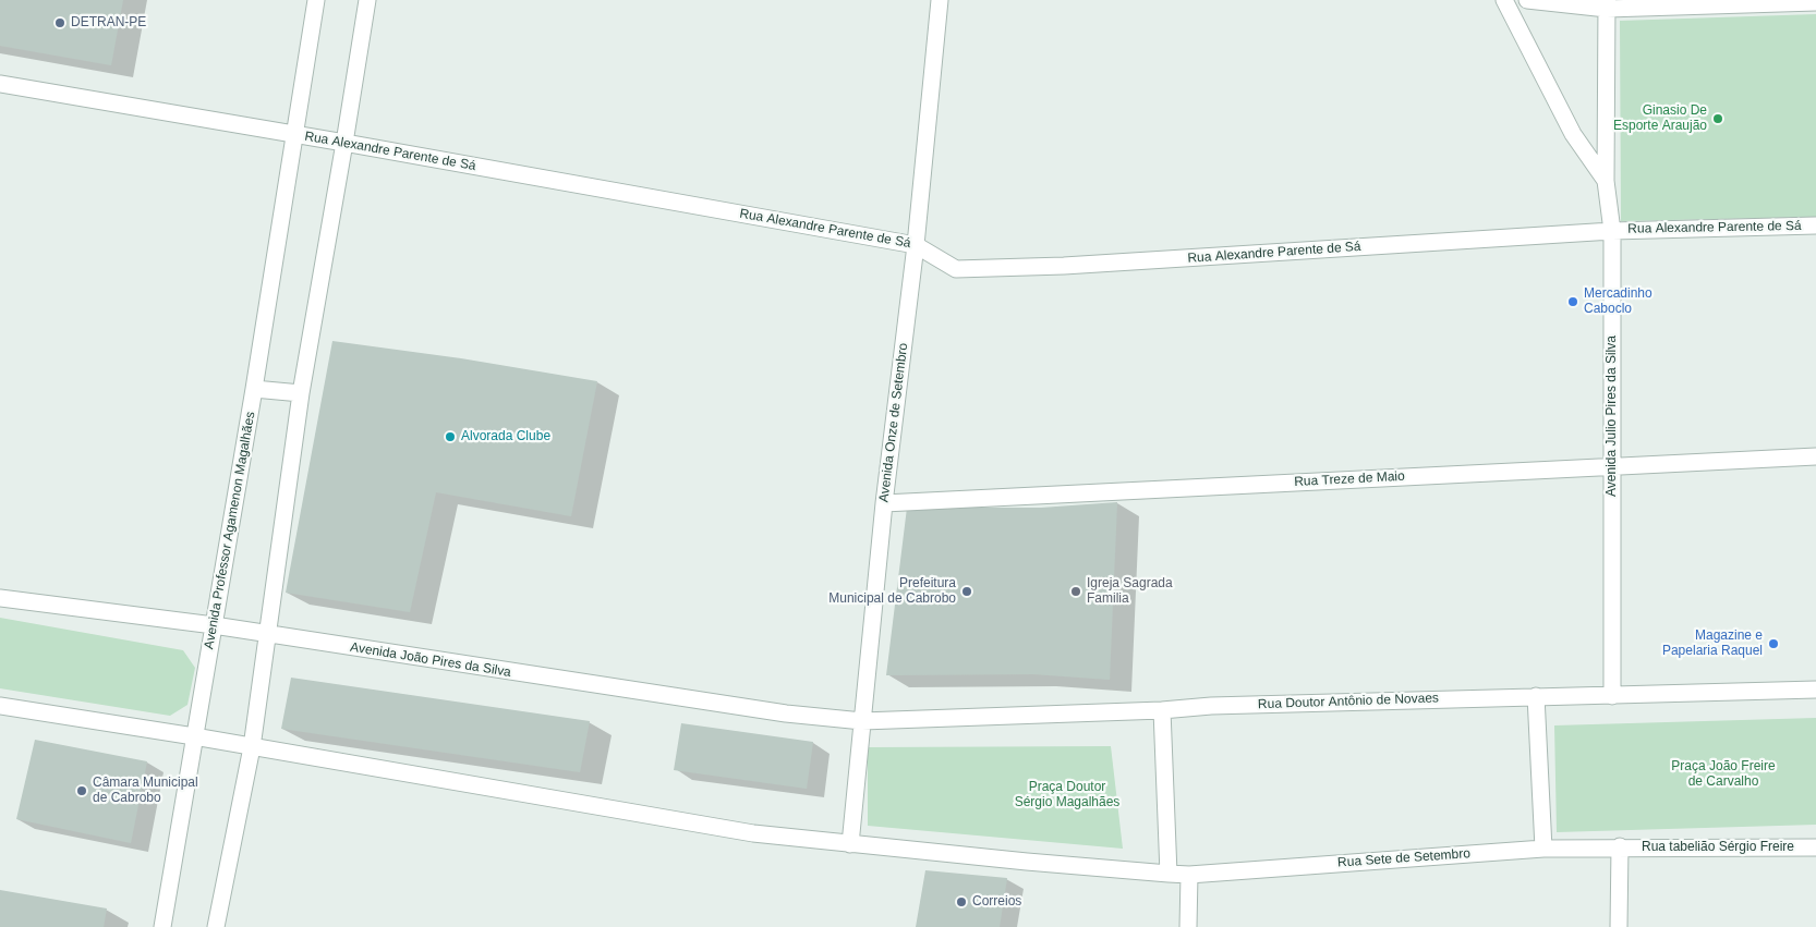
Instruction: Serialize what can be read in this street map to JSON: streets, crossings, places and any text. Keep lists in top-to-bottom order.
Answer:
{
  "streets": {
    "street": [
      "Rua Alexandre Parente de Sá",
      "Avenida Julio Pires da Silva",
      "Avenida Onze de Setembro",
      "Rua Treze de Maio",
      "Avenida Professor Agamenon Magalhães",
      "Avenida João Pires da Silva",
      "Rua Doutor Antônio de Novaes",
      "Rua tabelião Sérgio Freire",
      "Rua Sete de Setembro"
    ]
  },
  "crossings": [
    ["Rua Alexandre Parente de Sá", "Avenida Julio Pires da Silva"],
    ["Rua Alexandre Parente de Sá", "Avenida Onze de Setembro"],
    ["Rua Alexandre Parente de Sá", "Avenida Professor Agamenon Magalhães"],
    ["Avenida Julio Pires da Silva", "Rua Treze de Maio"],
    ["Avenida Onze de Setembro", "Rua Treze de Maio"],
    ["Avenida Onze de Setembro", "Avenida João Pires da Silva"],
    ["Avenida Professor Agamenon Magalhães", "Avenida João Pires da Silva"],
    ["Rua tabelião Sérgio Freire", "Rua Sete de Setembro"]
  ],
  "parks": ["Praça João Freire de Carvalho", "Praça Doutor Sérgio Magalhães"],
  "places": [
    "DETRAN-PE",
    "Ginasio De Esporte Araujão",
    "Mercadinho Caboclo",
    "Alvorada Clube",
    "Prefeitura Municipal de Cabrobo",
    "Igreja Sagrada Familia",
    "Magazine e Papelaria Raquel",
    "Câmara Municipal de Cabrobo",
    "Correios"
  ]
}
